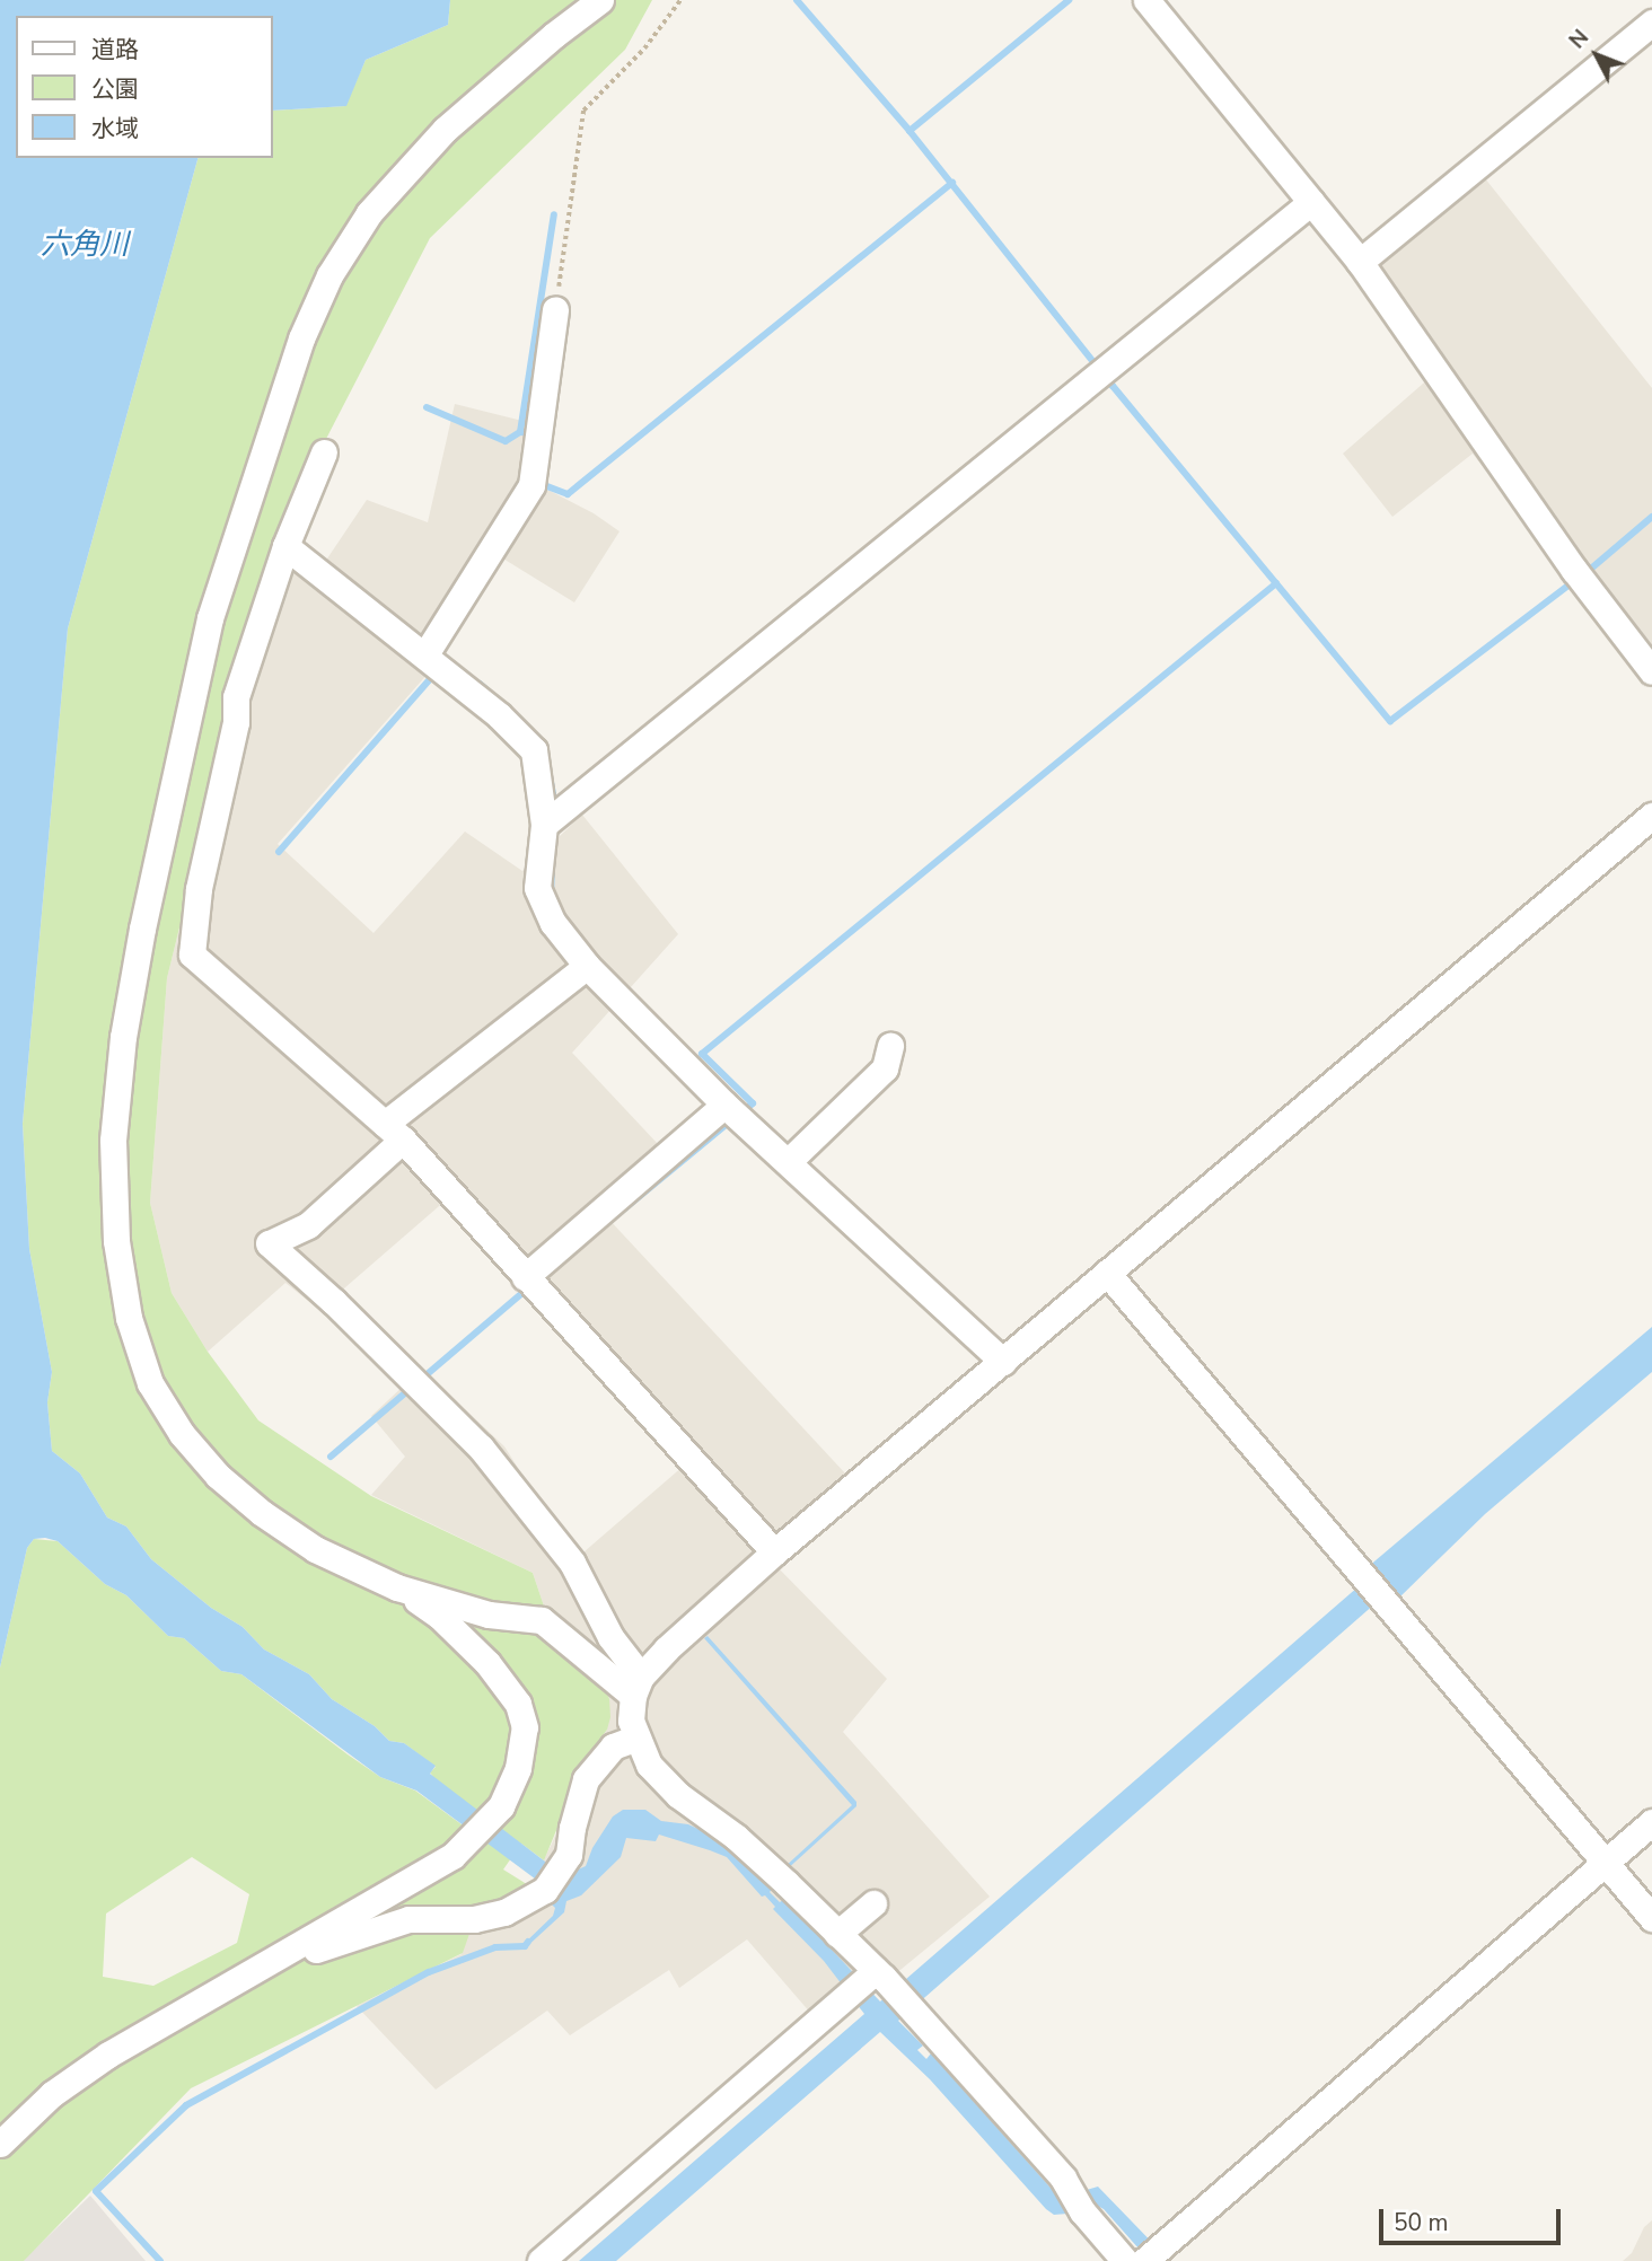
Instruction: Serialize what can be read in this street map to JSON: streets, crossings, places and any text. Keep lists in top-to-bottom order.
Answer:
{
  "water": ["六角川"],
  "legend": ["道路", "公園", "水域"],
  "scale_bar": "50 m",
  "north": "top left"
}
